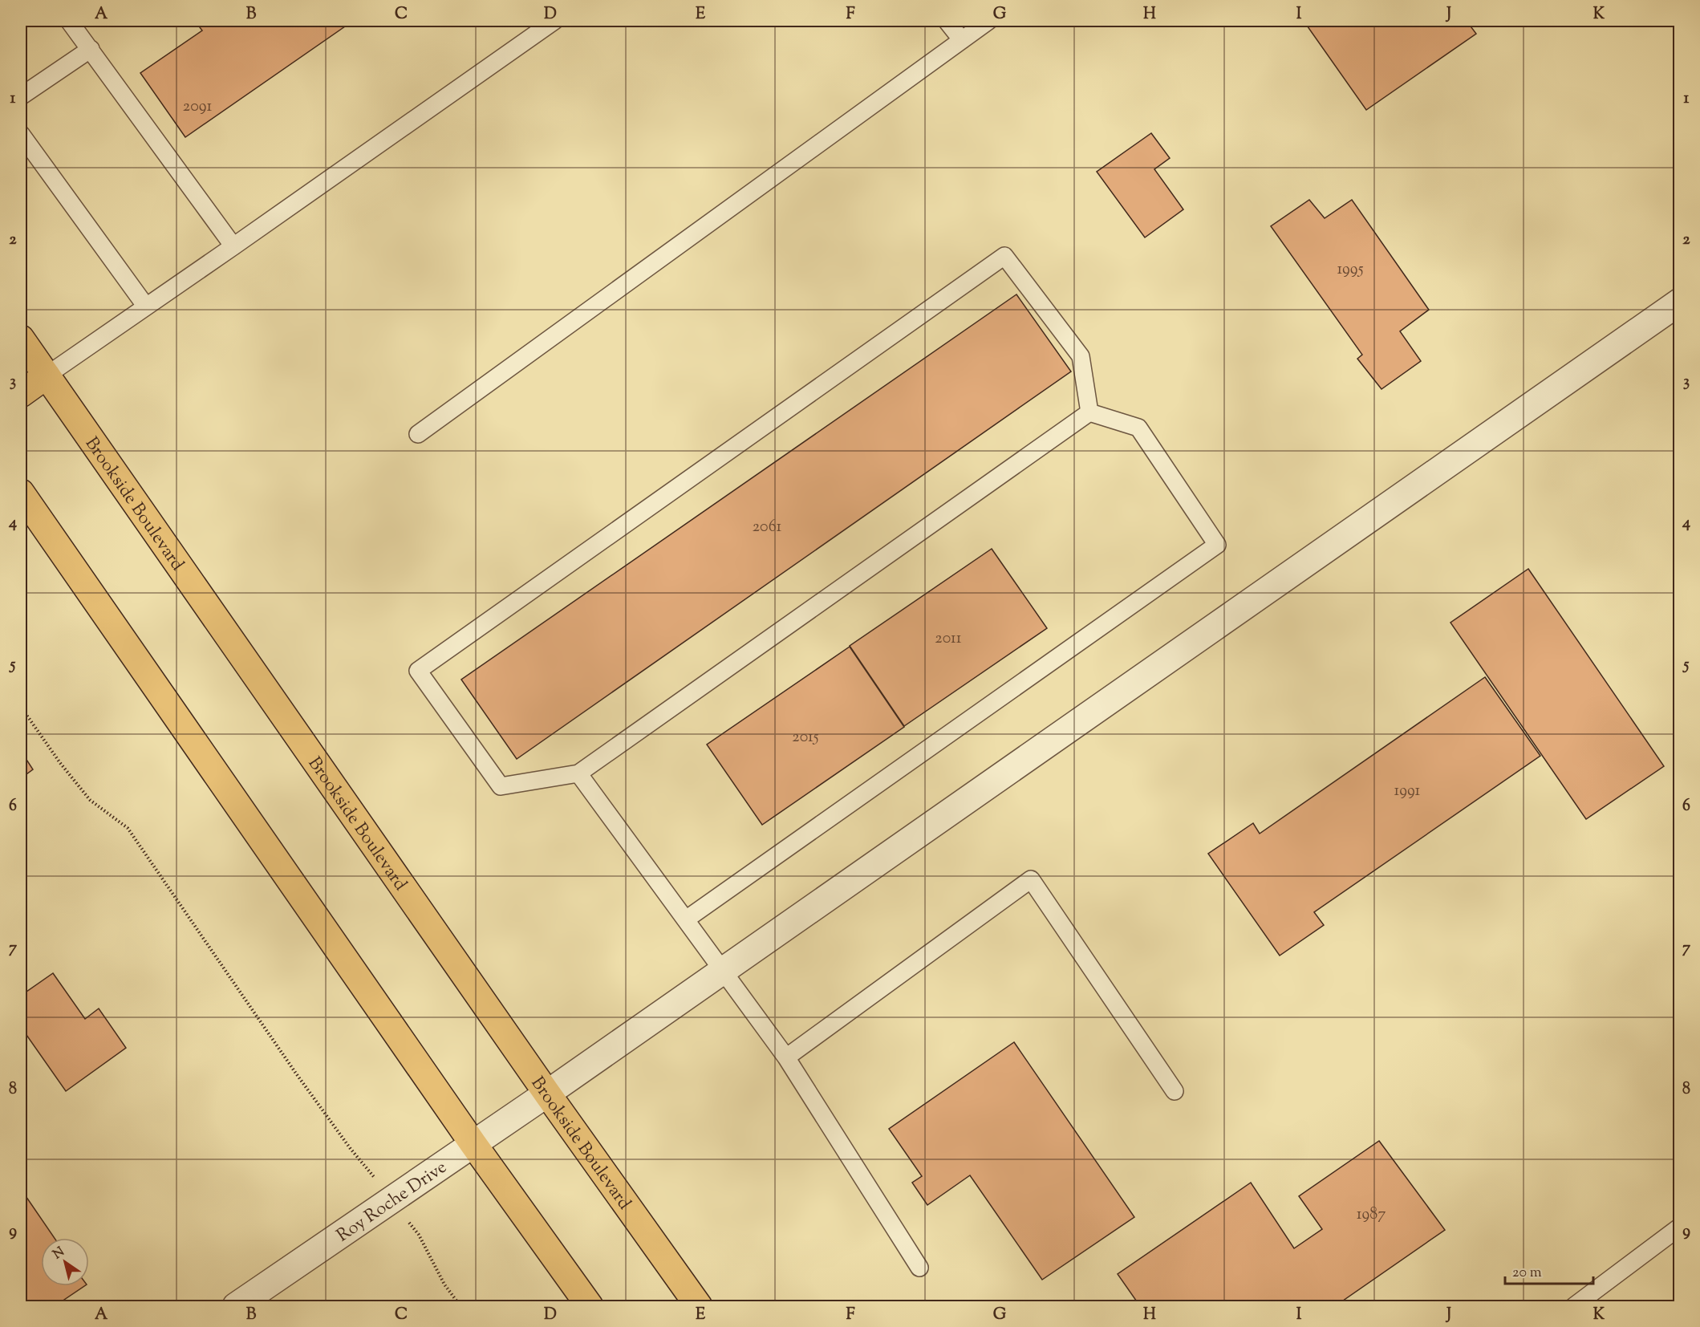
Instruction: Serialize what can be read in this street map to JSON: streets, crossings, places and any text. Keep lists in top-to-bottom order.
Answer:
{
  "streets": {
    "main road": ["Brookside Boulevard"],
    "street": ["Roy Roche Drive"]
  },
  "crossings": [
    ["Brookside Boulevard", "Roy Roche Drive"]
  ],
  "house_numbers": [
    "2091",
    "1995",
    "2061",
    "2011",
    "2015",
    "1991",
    "1987"
  ],
  "scale_bar": "20 m",
  "north": "top left",
  "grid": {
    "columns": [
      "A",
      "B",
      "C",
      "D",
      "E",
      "F",
      "G",
      "H",
      "I",
      "J",
      "K"
    ],
    "rows": [
      "1",
      "2",
      "3",
      "4",
      "5",
      "6",
      "7",
      "8",
      "9"
    ]
  }
}
